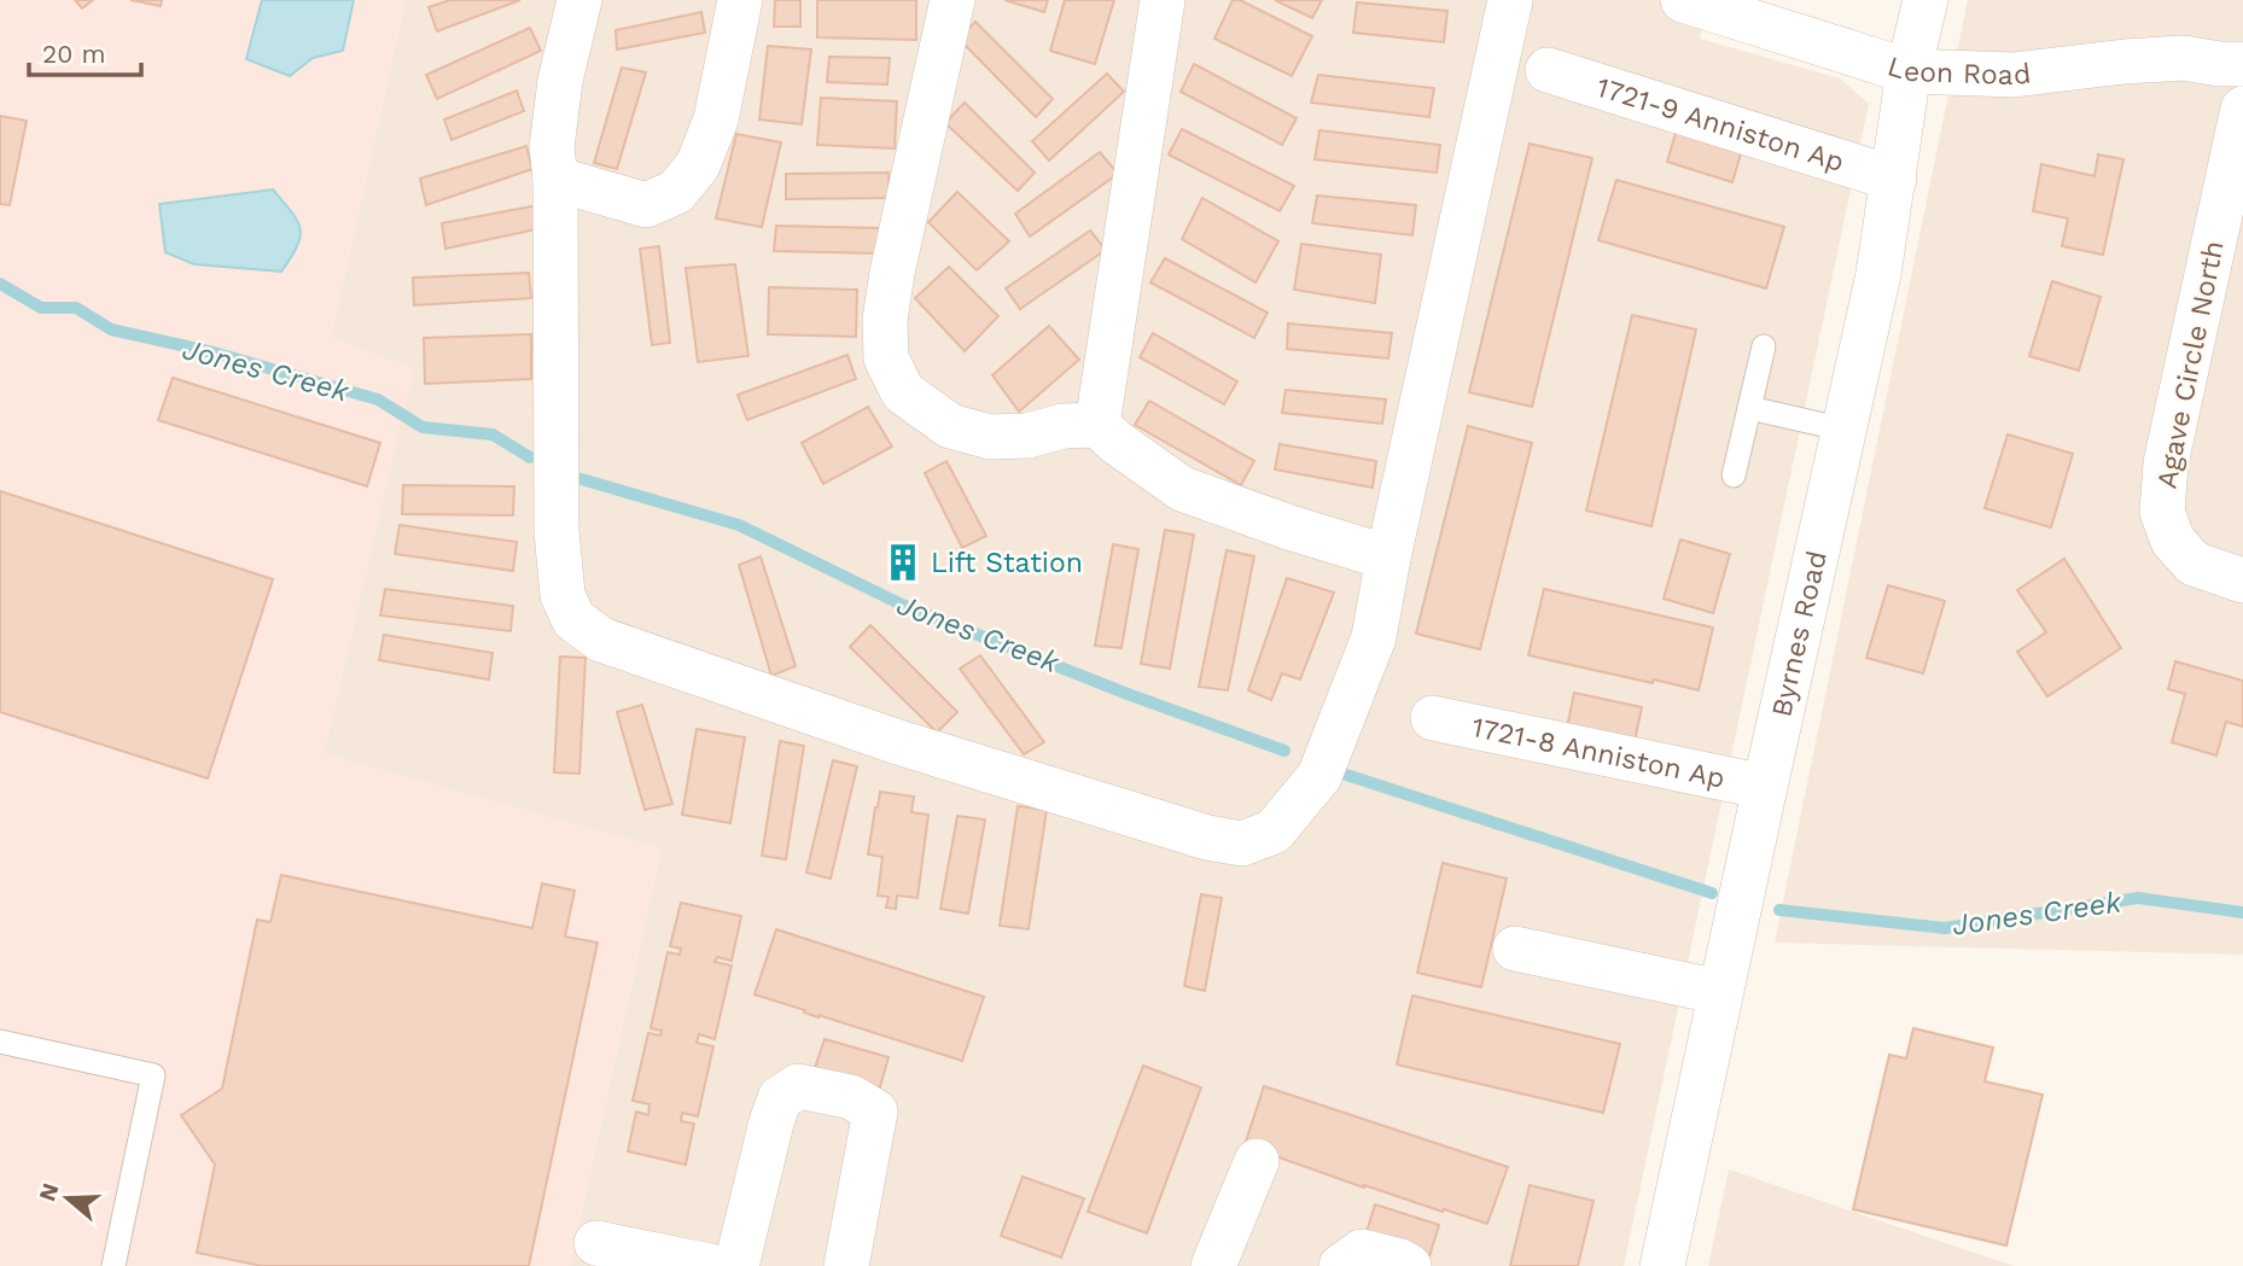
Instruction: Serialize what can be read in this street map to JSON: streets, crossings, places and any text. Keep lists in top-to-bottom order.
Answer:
{
  "streets": {
    "street": [
      "Leon Road",
      "1721-9 Anniston Ap",
      "Agave Circle North",
      "Byrnes Road",
      "1721-8 Anniston Ap"
    ]
  },
  "crossings": [
    ["Leon Road", "Byrnes Road"],
    ["1721-9 Anniston Ap", "Byrnes Road"],
    ["Byrnes Road", "1721-8 Anniston Ap"]
  ],
  "water": ["Jones Creek"],
  "places": {
    "building": ["Lift Station"]
  },
  "scale_bar": "20 m",
  "north": "left"
}
